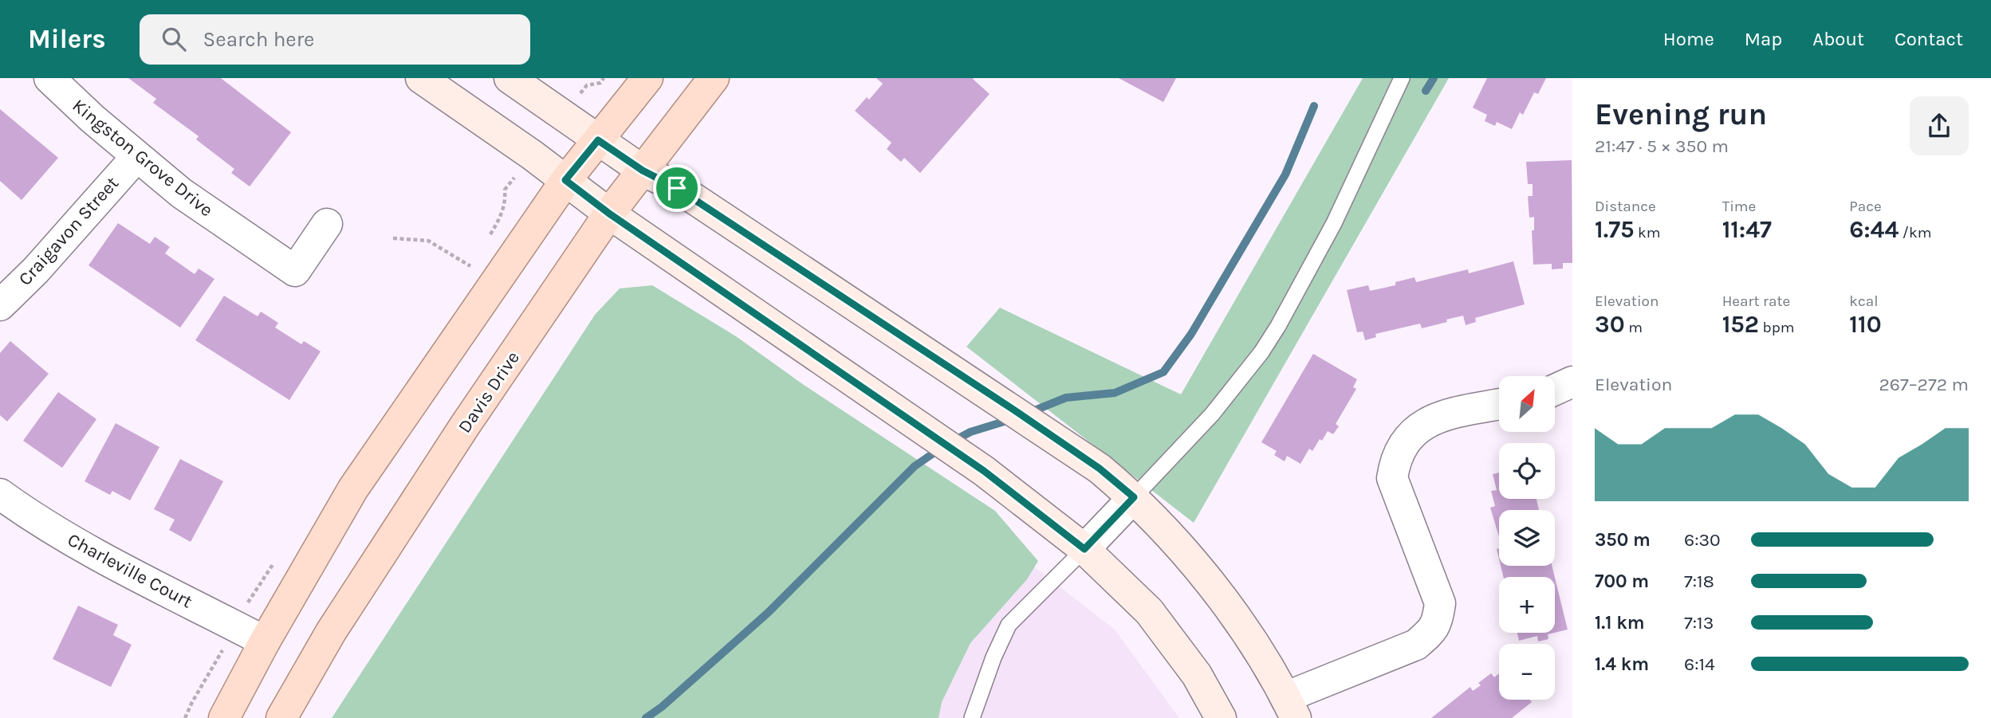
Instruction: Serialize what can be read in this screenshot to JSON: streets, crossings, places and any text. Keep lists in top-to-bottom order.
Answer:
{
  "streets": {
    "main road": ["Davis Drive"],
    "street": ["Kingston Grove Drive", "Craigavon Street", "Charleville Court"]
  },
  "crossings": [
    ["Kingston Grove Drive", "Craigavon Street"]
  ],
  "north": "top right",
  "page": {
    "header": "Milers",
    "search": "Search here",
    "nav": [
      "Home",
      "Map",
      "About",
      "Contact"
    ],
    "heading": ["Evening run", "21:47 · 5 × 350 m"],
    "stats": [
      ["Distance", "1.75 km"],
      ["Time", "11:47"],
      ["Pace", "6:44 /km"],
      ["Elevation", "30 m"],
      ["Heart rate", "152 bpm"],
      ["kcal", "110"]
    ],
    "chart": ["Elevation", "267–272 m"],
    "map_buttons": ["+", "−"],
    "list": [
      {
        "name": "350 m",
        "note": "6:30"
      },
      {
        "name": "700 m",
        "note": "7:18"
      },
      {
        "name": "1.1 km",
        "note": "7:13"
      },
      {
        "name": "1.4 km",
        "note": "6:14"
      }
    ]
  }
}
